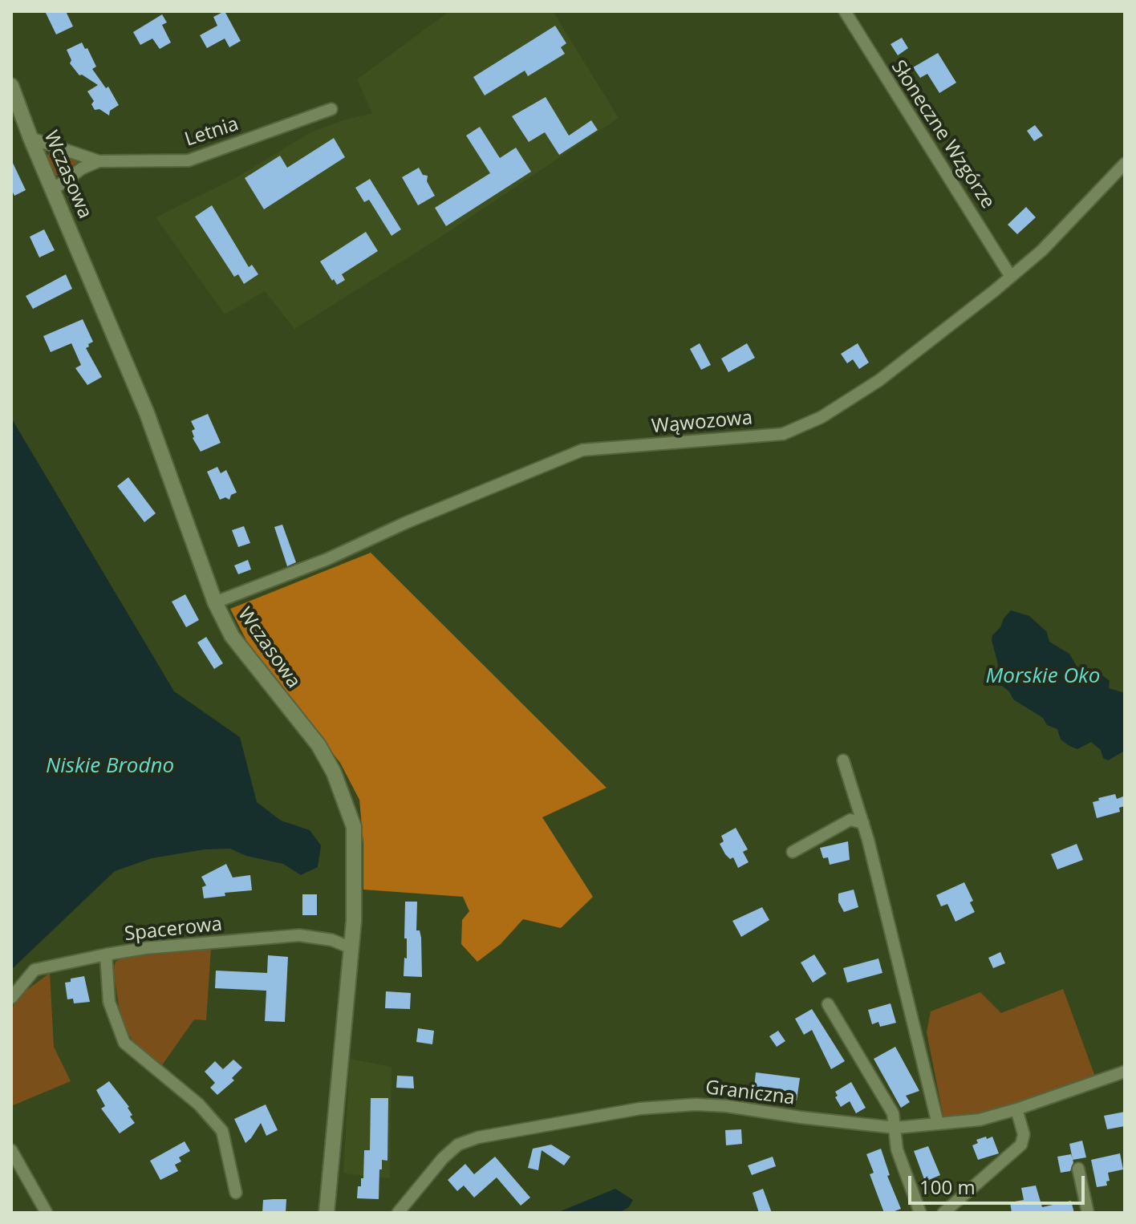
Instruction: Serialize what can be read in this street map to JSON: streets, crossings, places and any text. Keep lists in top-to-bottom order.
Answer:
{
  "streets": {
    "street": [
      "Letnia",
      "Słoneczne Wzgórze",
      "Wczasowa",
      "Wąwozowa",
      "Spacerowa",
      "Graniczna"
    ]
  },
  "crossings": [
    ["Letnia", "Wczasowa"],
    ["Słoneczne Wzgórze", "Wąwozowa"],
    ["Wczasowa", "Wąwozowa"],
    ["Wczasowa", "Spacerowa"]
  ],
  "water": ["Morskie Oko", "Niskie Brodno"],
  "scale_bar": "100 m"
}
